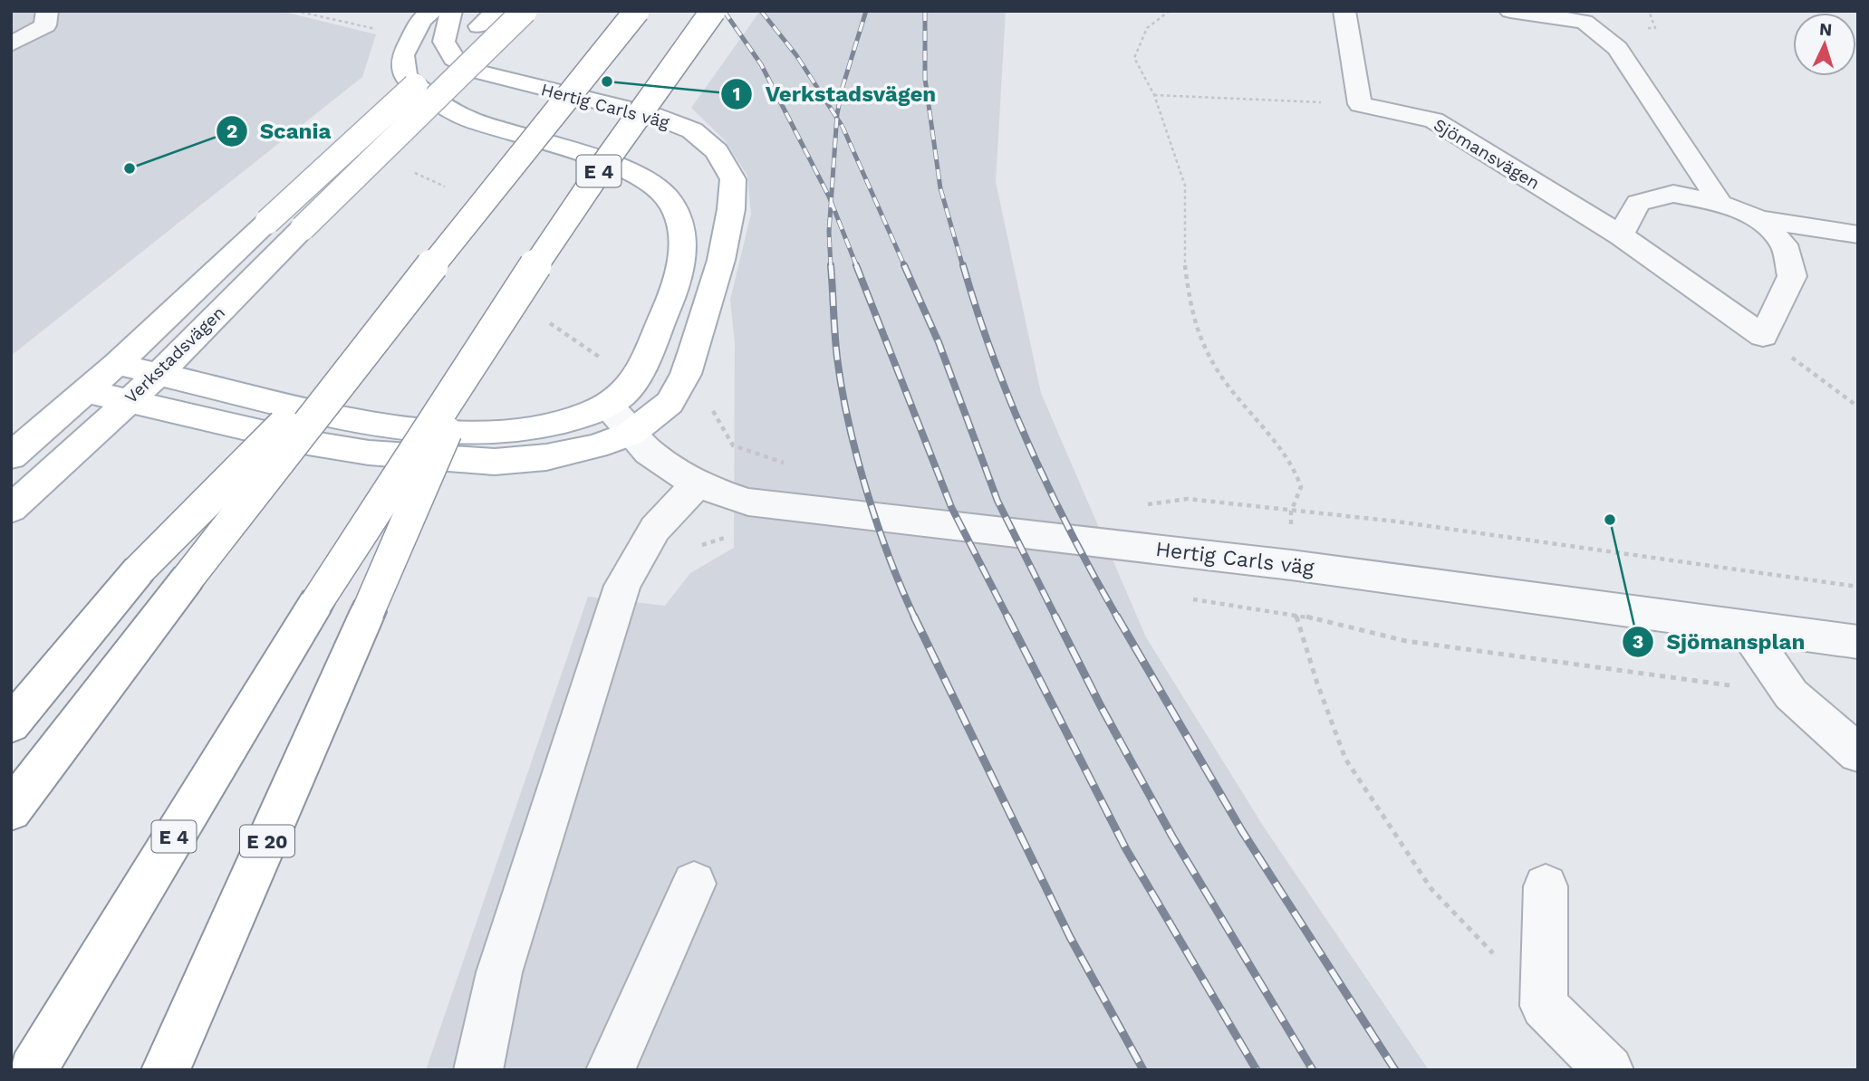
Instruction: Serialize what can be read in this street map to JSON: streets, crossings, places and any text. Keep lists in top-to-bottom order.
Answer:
{
  "streets": {
    "main road": [
      "Hertig Carls väg",
      "E 4",
      "Verkstadsvägen",
      "E 20"
    ],
    "street": ["Sjömansvägen"]
  },
  "crossings": [
    ["Hertig Carls väg", "Verkstadsvägen"],
    ["E 4", "E 20"]
  ],
  "places": ["Verkstadsvägen", "Scania", "Sjömansplan"],
  "north": "top"
}
